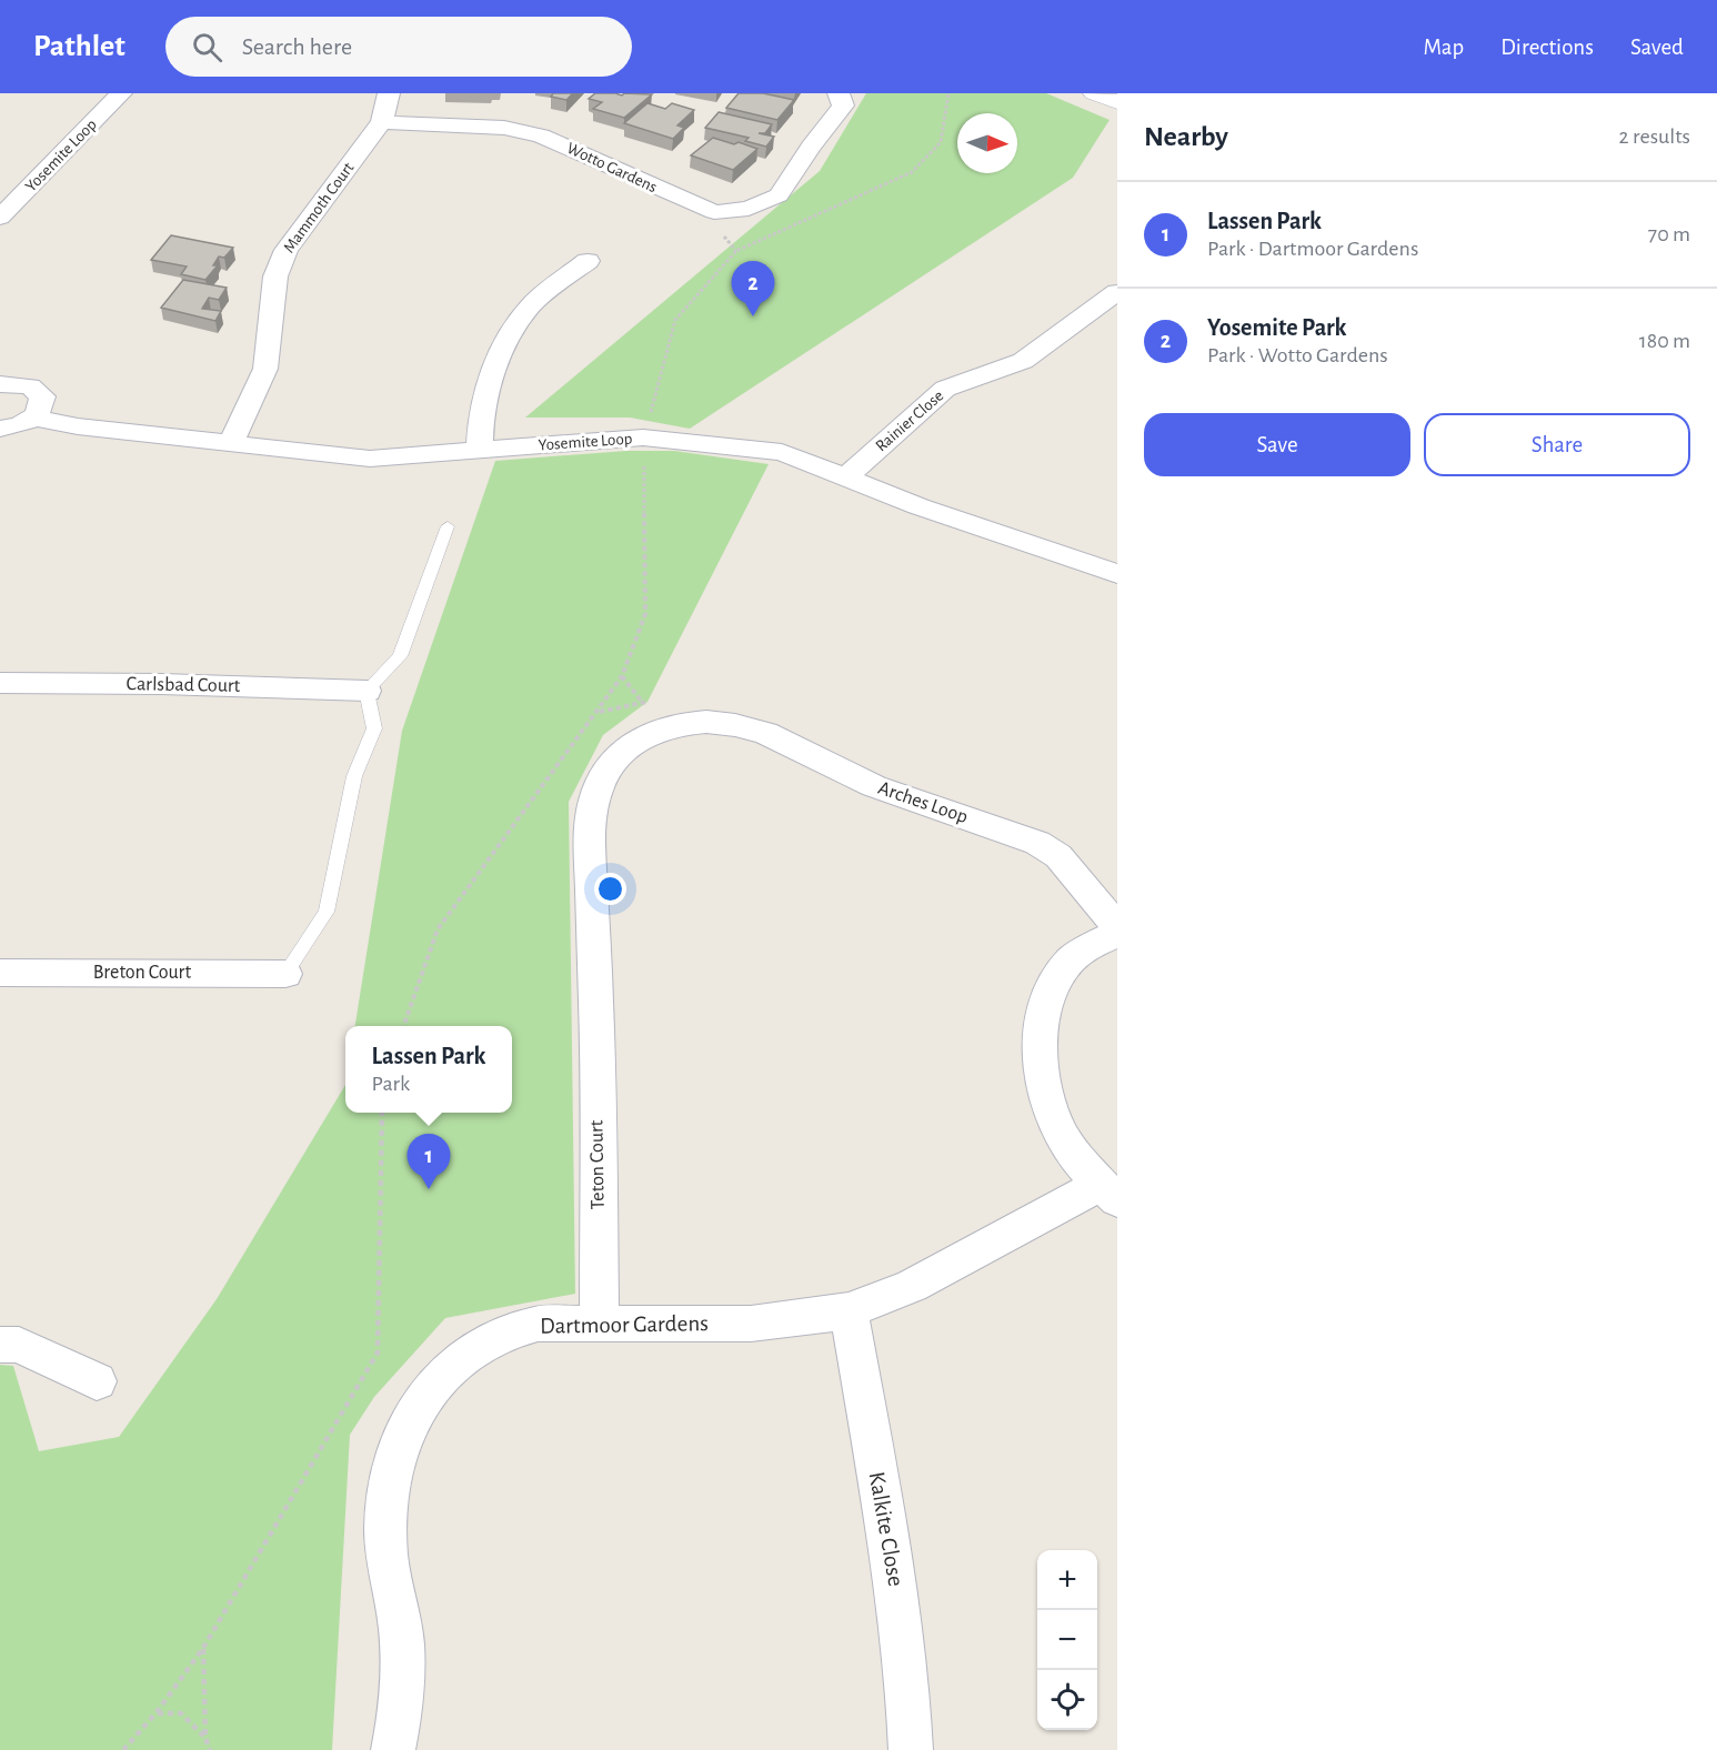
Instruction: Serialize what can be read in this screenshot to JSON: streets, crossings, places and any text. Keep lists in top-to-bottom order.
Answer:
{
  "streets": {
    "street": [
      "Yosemite Loop",
      "Wotto Gardens",
      "Mammoth Court",
      "Rainier Close",
      "Carlsbad Court",
      "Arches Loop",
      "Breton Court",
      "Teton Court",
      "Dartmoor Gardens",
      "Kalkite Close"
    ]
  },
  "crossings": [
    ["Yosemite Loop", "Mammoth Court"],
    ["Yosemite Loop", "Rainier Close"],
    ["Wotto Gardens", "Mammoth Court"],
    ["Arches Loop", "Teton Court"],
    ["Teton Court", "Dartmoor Gardens"],
    ["Dartmoor Gardens", "Kalkite Close"]
  ],
  "north": "right",
  "page": {
    "header": "Pathlet",
    "search": "Search here",
    "nav": ["Map", "Directions", "Saved"],
    "heading": ["Nearby", "2 results"],
    "list": [
      {
        "mark": "1",
        "name": "Lassen Park",
        "note": "Park · Dartmoor Gardens",
        "value": "70 m"
      },
      {
        "mark": "2",
        "name": "Yosemite Park",
        "note": "Park · Wotto Gardens",
        "value": "180 m"
      }
    ],
    "pins": ["2", "1"],
    "buttons": ["Save", "Share"],
    "popup": ["Lassen Park", "Park"],
    "map_buttons": ["+", "−"]
  }
}
